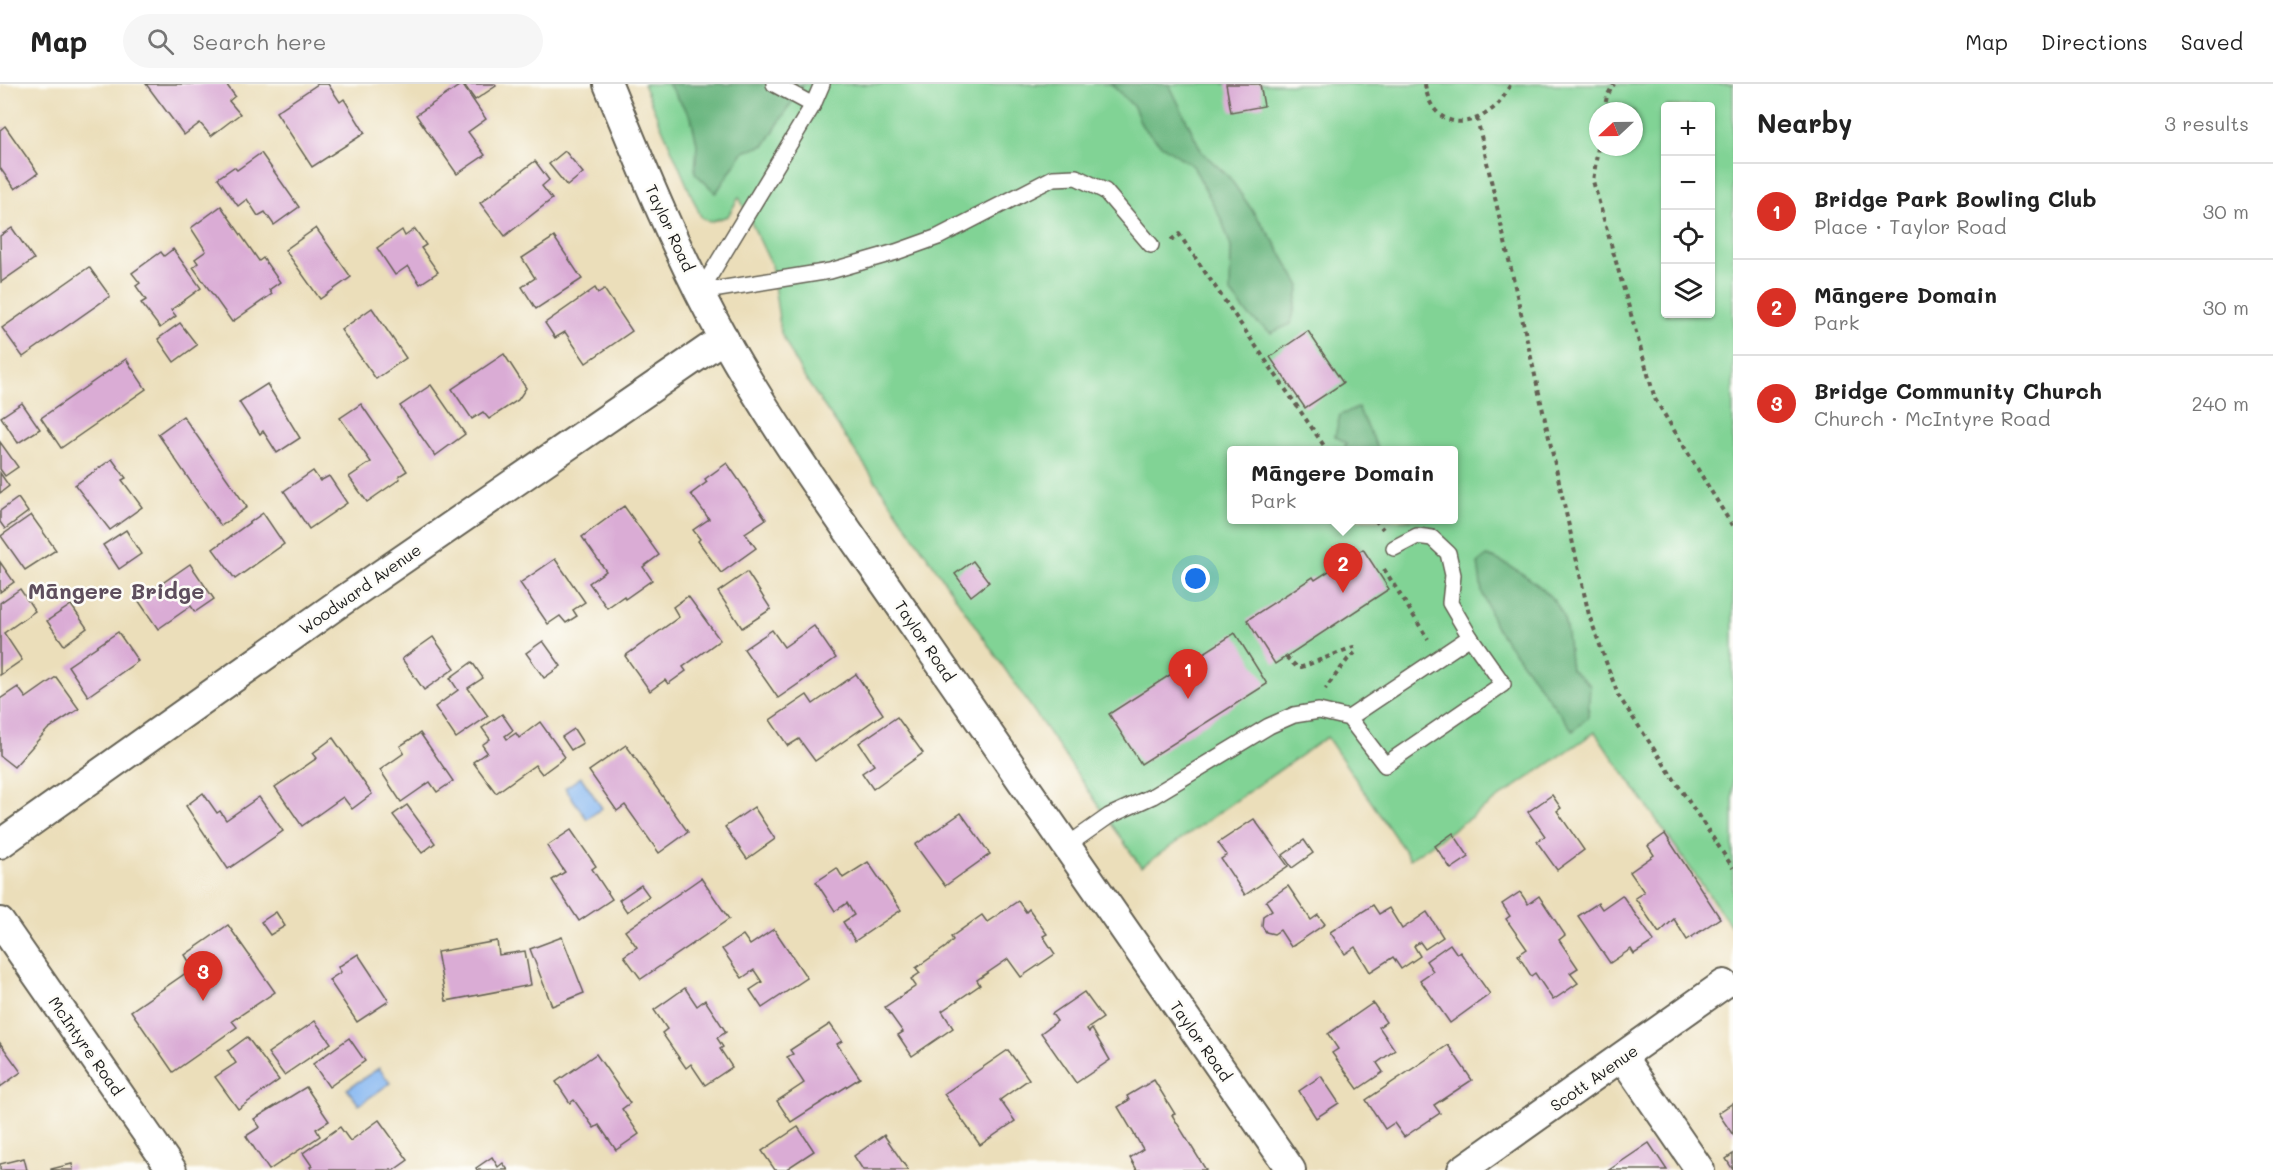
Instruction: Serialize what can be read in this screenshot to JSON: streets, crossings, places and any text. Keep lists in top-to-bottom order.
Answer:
{
  "streets": {
    "street": [
      "Taylor Road",
      "Woodward Avenue",
      "McIntyre Road",
      "Scott Avenue"
    ]
  },
  "crossings": [
    ["Taylor Road", "Woodward Avenue"]
  ],
  "districts": ["Māngere Bridge"],
  "north": "left",
  "page": {
    "header": "Map",
    "search": "Search here",
    "nav": ["Map", "Directions", "Saved"],
    "heading": ["Nearby", "3 results"],
    "map_buttons": ["+", "−"],
    "list": [
      {
        "mark": "1",
        "name": "Bridge Park Bowling Club",
        "note": "Place · Taylor Road",
        "value": "30 m"
      },
      {
        "mark": "2",
        "name": "Māngere Domain",
        "note": "Park",
        "value": "30 m"
      },
      {
        "mark": "3",
        "name": "Bridge Community Church",
        "note": "Church · McIntyre Road",
        "value": "240 m"
      }
    ],
    "popup": ["Māngere Domain", "Park"],
    "pins": ["2", "1", "3"]
  }
}
